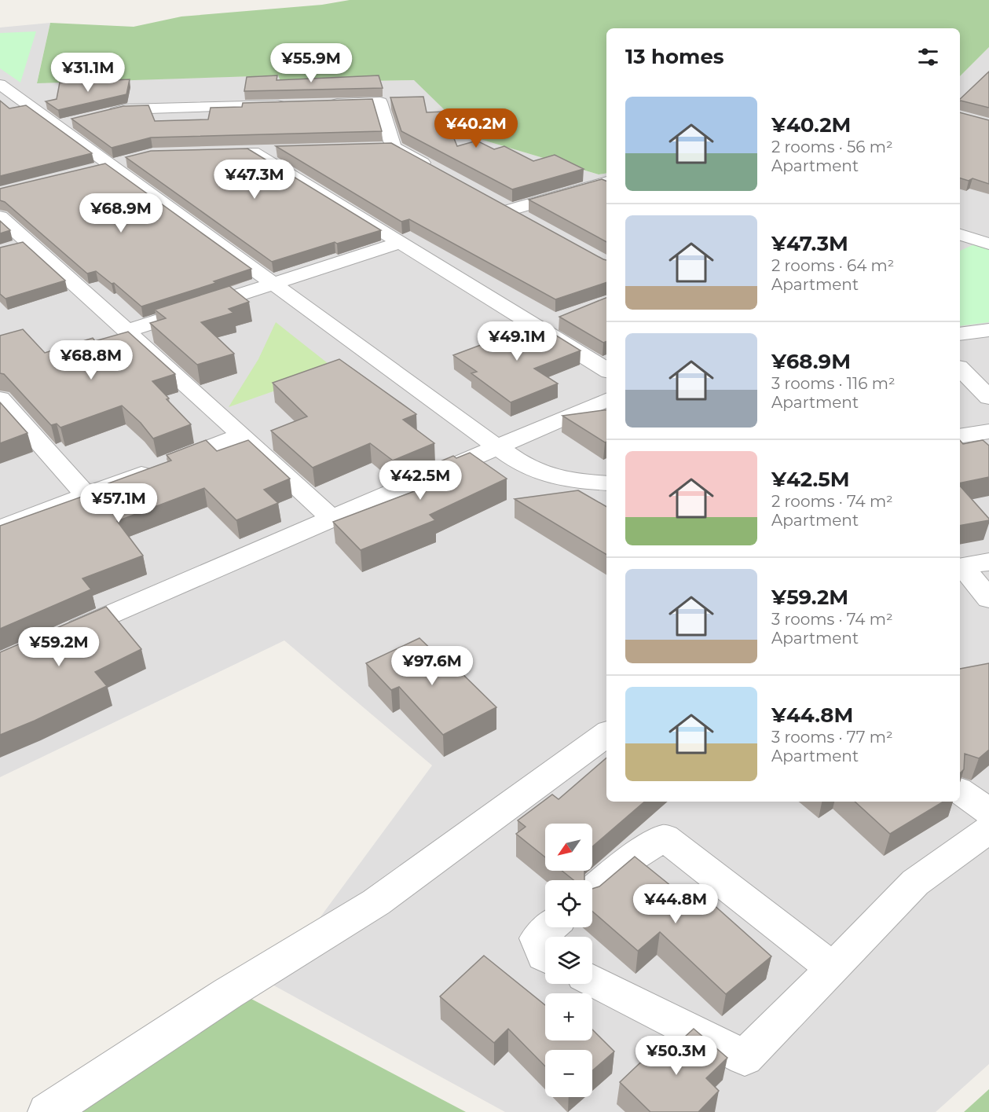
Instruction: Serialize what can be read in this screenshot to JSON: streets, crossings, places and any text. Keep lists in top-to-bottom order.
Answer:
{
  "north": "bottom left",
  "page": {
    "heading": "13 homes",
    "price": [
      "¥55.9M",
      "¥31.1M",
      "¥40.2M",
      "¥47.3M",
      "¥68.9M",
      "¥49.1M",
      "¥68.8M",
      "¥42.5M",
      "¥57.1M",
      "¥59.2M",
      "¥97.6M",
      "¥44.8M",
      "¥50.3M"
    ],
    "list": [
      {
        "name": "¥40.2M",
        "note": "2 rooms · 56 m² · Apartment"
      },
      {
        "name": "¥47.3M",
        "note": "2 rooms · 64 m² · Apartment"
      },
      {
        "name": "¥68.9M",
        "note": "3 rooms · 116 m² · Apartment"
      },
      {
        "name": "¥42.5M",
        "note": "2 rooms · 74 m² · Apartment"
      },
      {
        "name": "¥59.2M",
        "note": "3 rooms · 74 m² · Apartment"
      },
      {
        "name": "¥44.8M",
        "note": "3 rooms · 77 m² · Apartment"
      }
    ],
    "map_buttons": ["+", "−"]
  }
}
